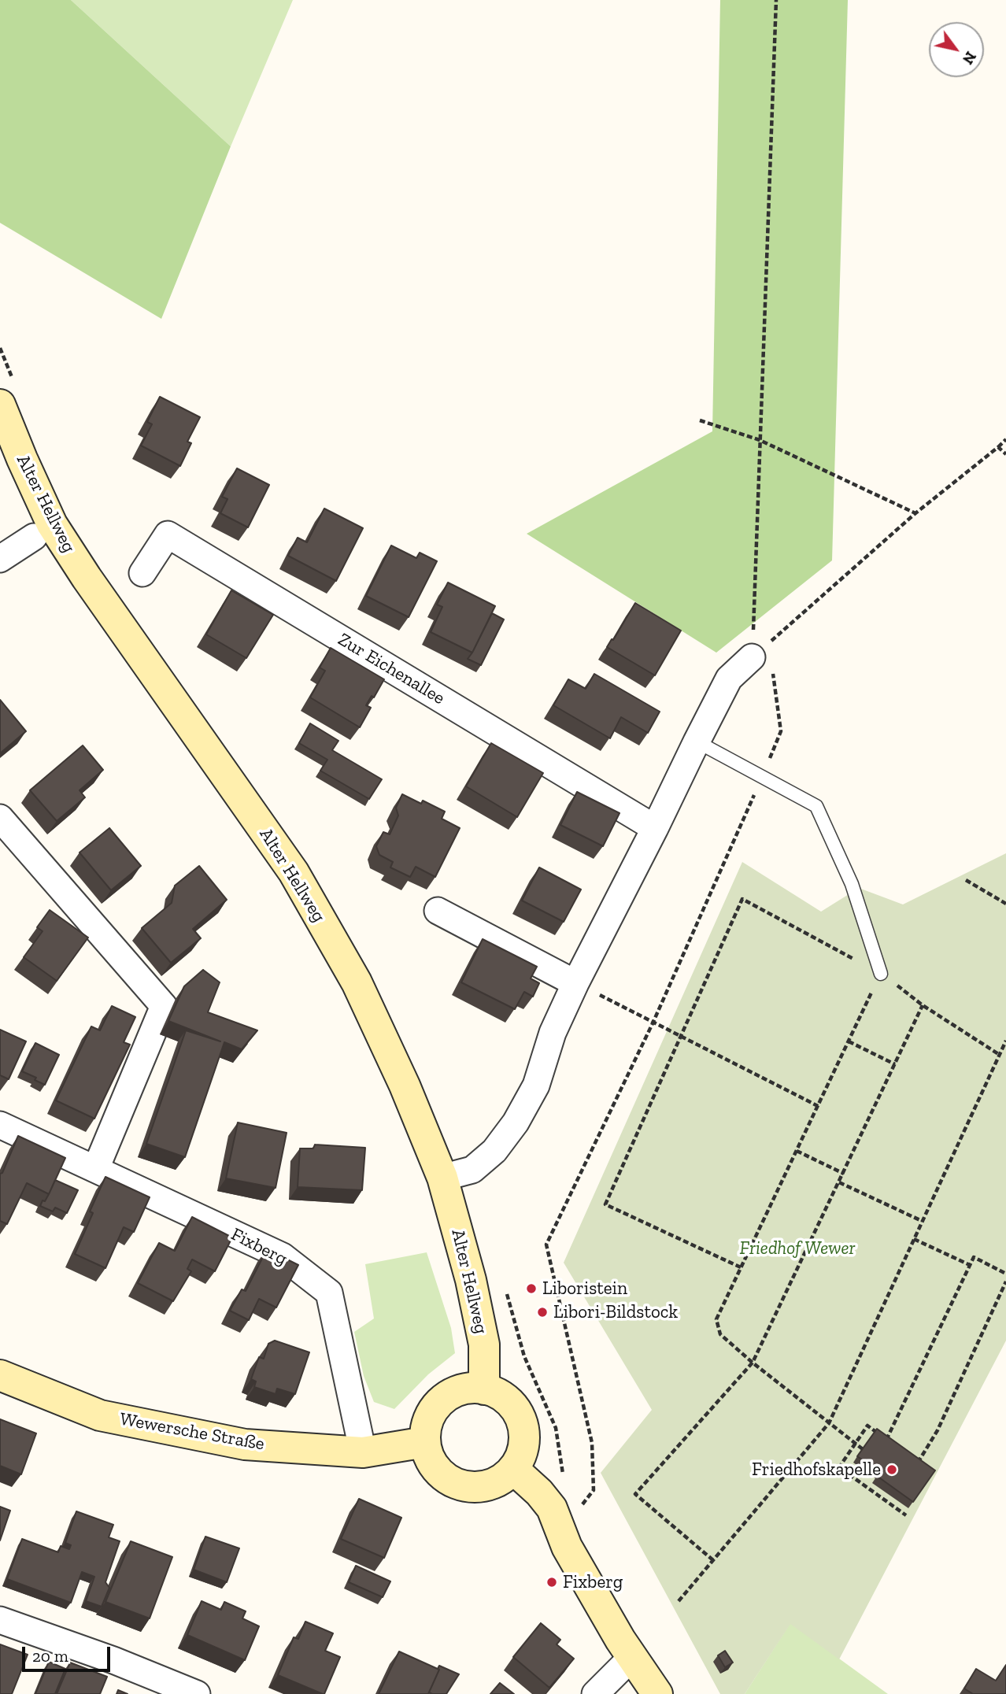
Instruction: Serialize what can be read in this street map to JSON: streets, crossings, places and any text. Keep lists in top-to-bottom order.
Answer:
{
  "streets": {
    "street": [
      "Alter Hellweg",
      "Zur Eichenallee",
      "Fixberg",
      "Wewersche Straße"
    ]
  },
  "crossings": [
    ["Alter Hellweg", "Wewersche Straße"],
    ["Fixberg", "Wewersche Straße"]
  ],
  "parks": ["Friedhof Wewer"],
  "places": [
    "Liboristein",
    "Libori-Bildstock",
    "Friedhofskapelle",
    "Fixberg"
  ],
  "scale_bar": "20 m",
  "north": "bottom right"
}
